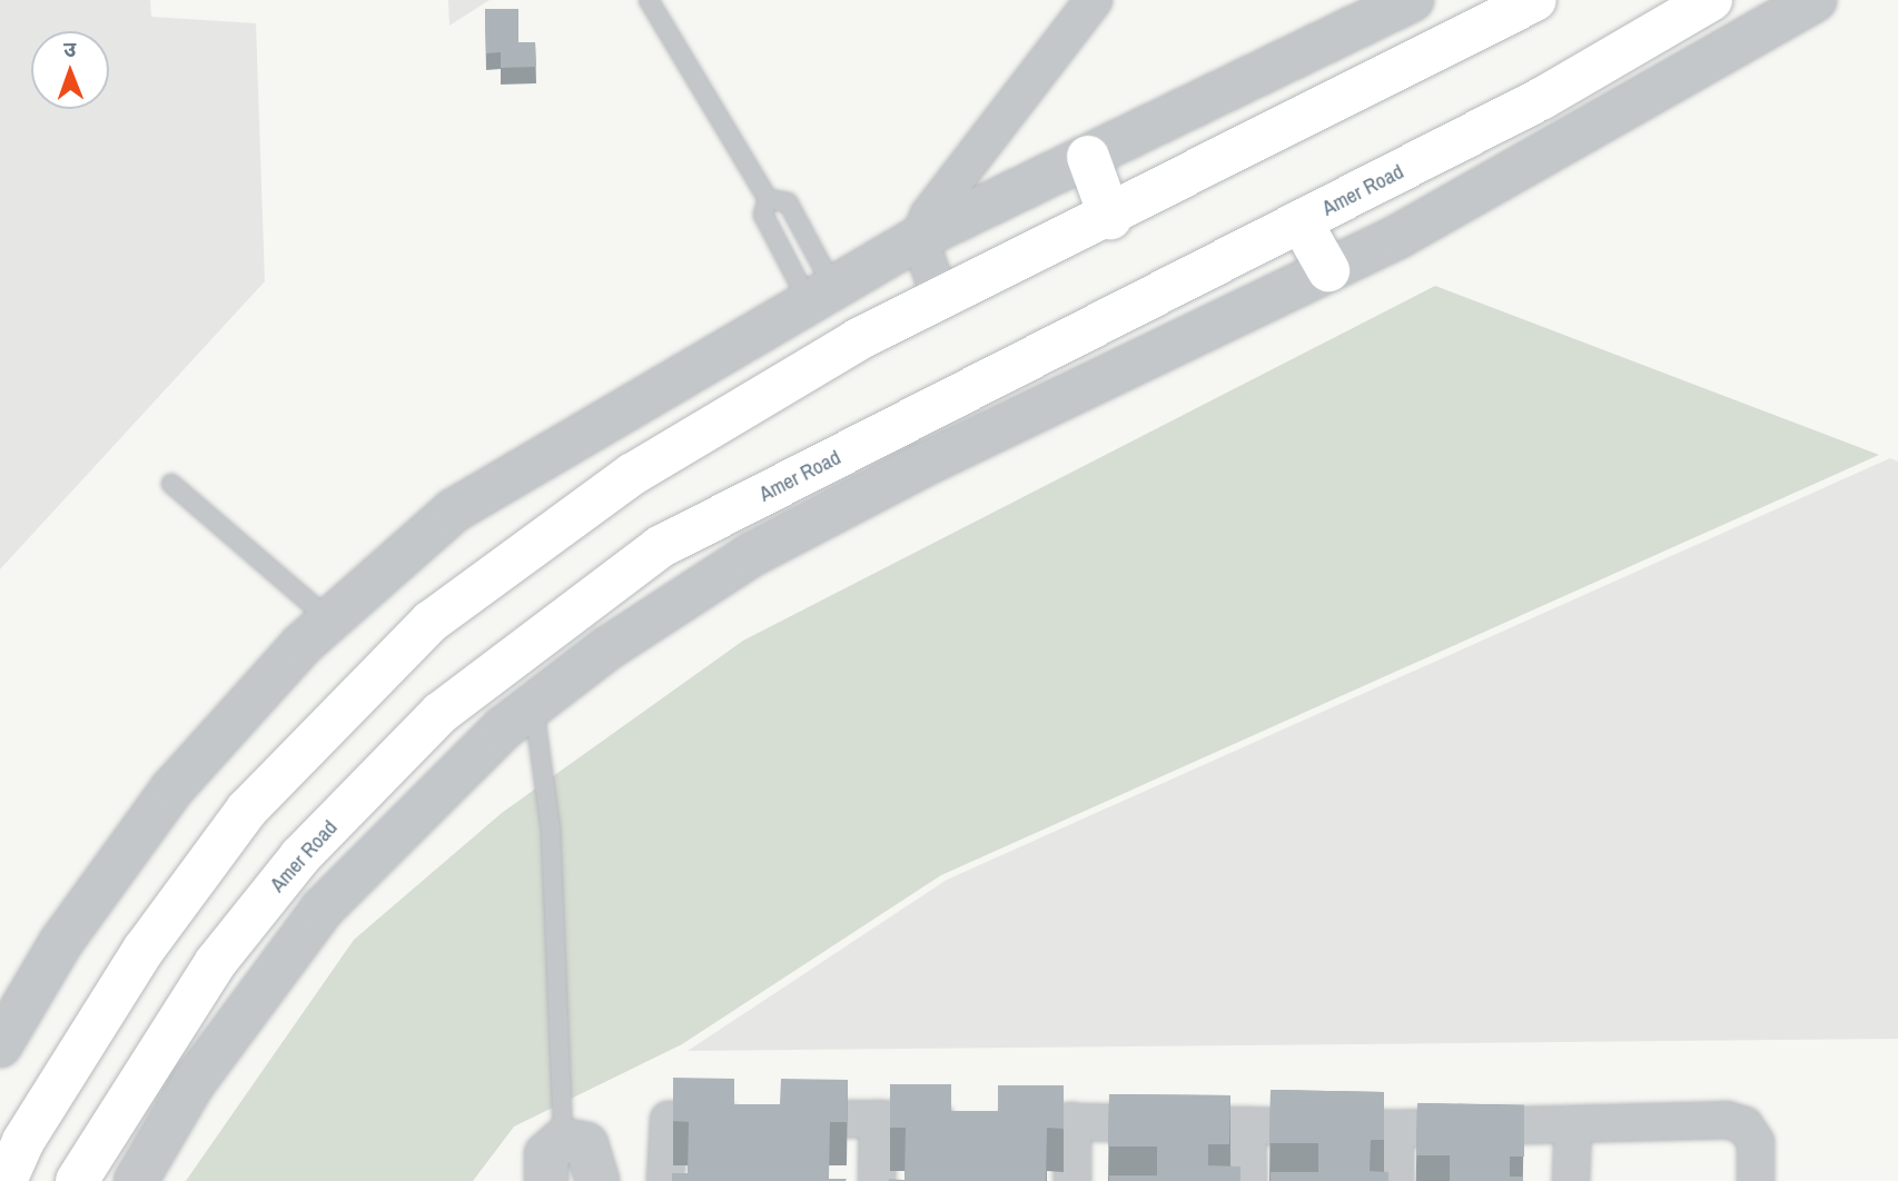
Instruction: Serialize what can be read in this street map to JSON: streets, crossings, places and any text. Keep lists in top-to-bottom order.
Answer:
{
  "streets": {
    "highway": ["Amer Road"]
  },
  "north": "top"
}
